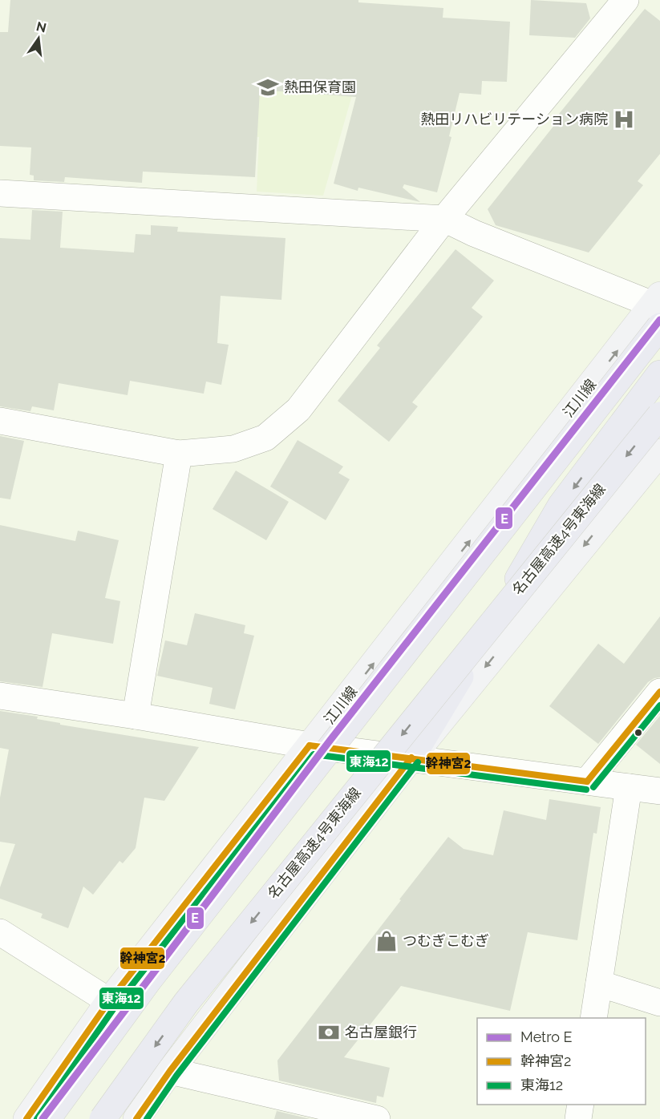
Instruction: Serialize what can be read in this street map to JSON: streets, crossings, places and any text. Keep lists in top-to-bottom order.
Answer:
{
  "streets": {
    "highway": ["名古屋高速4号東海線"],
    "main road": ["江川線"]
  },
  "places": {
    "school or university": ["熱田保育園"],
    "hospital": ["熱田リハビリテーション病院"],
    "shop": ["つむぎこむぎ"],
    "bank": ["名古屋銀行"]
  },
  "lines": ["metro line E", "transit line 幹神宮2", "transit line 東海12"],
  "legend": ["Metro E", "幹神宮2", "東海12"],
  "north": "top"
}
